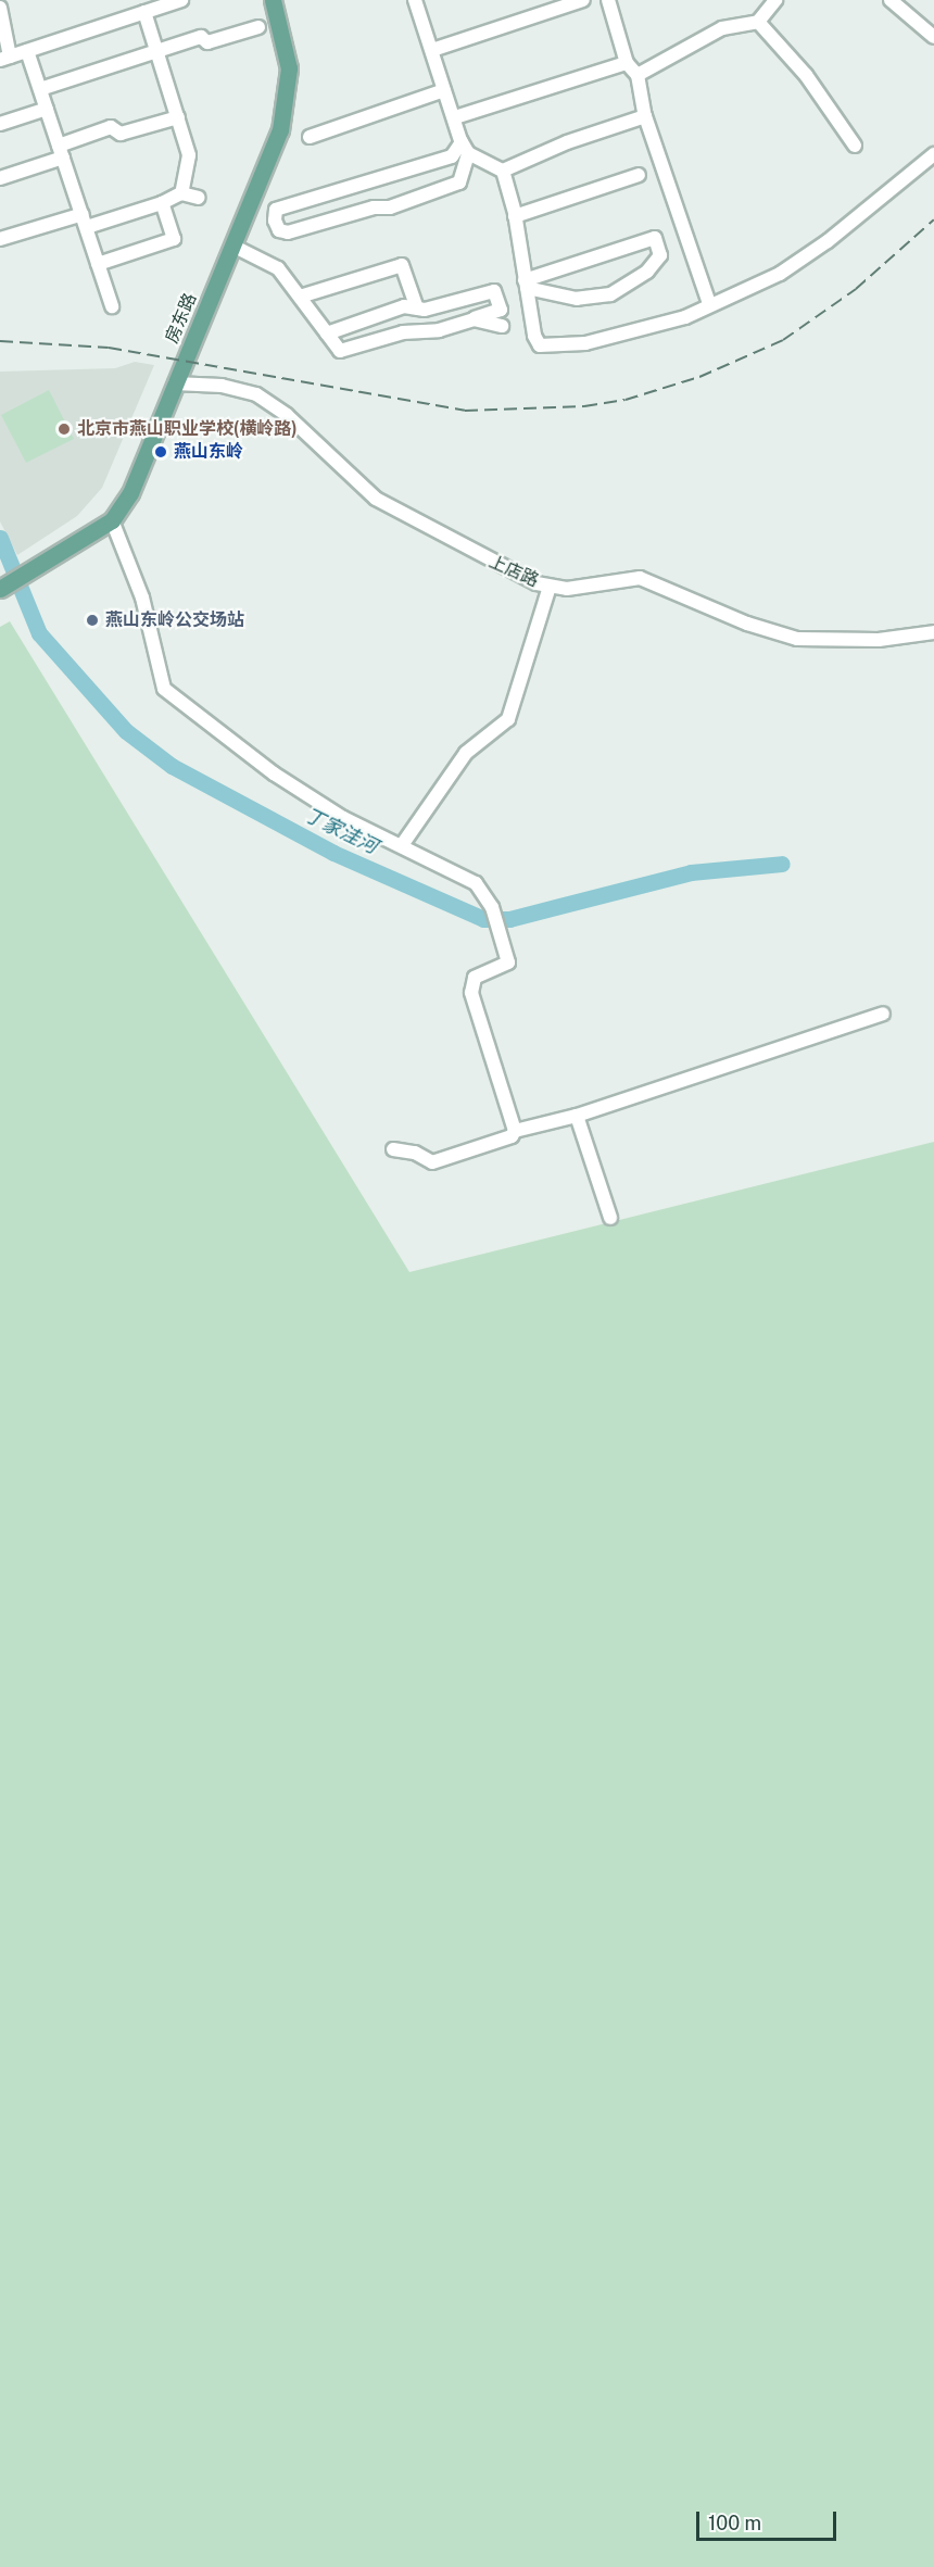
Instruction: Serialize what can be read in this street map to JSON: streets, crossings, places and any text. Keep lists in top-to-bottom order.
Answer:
{
  "streets": {
    "main road": ["房东路"],
    "street": ["上店路"]
  },
  "crossings": [
    ["房东路", "上店路"]
  ],
  "water": ["丁家洼河"],
  "places": ["北京市燕山职业学校(横岭路)", "燕山东岭", "燕山东岭公交场站"],
  "scale_bar": "100 m"
}
